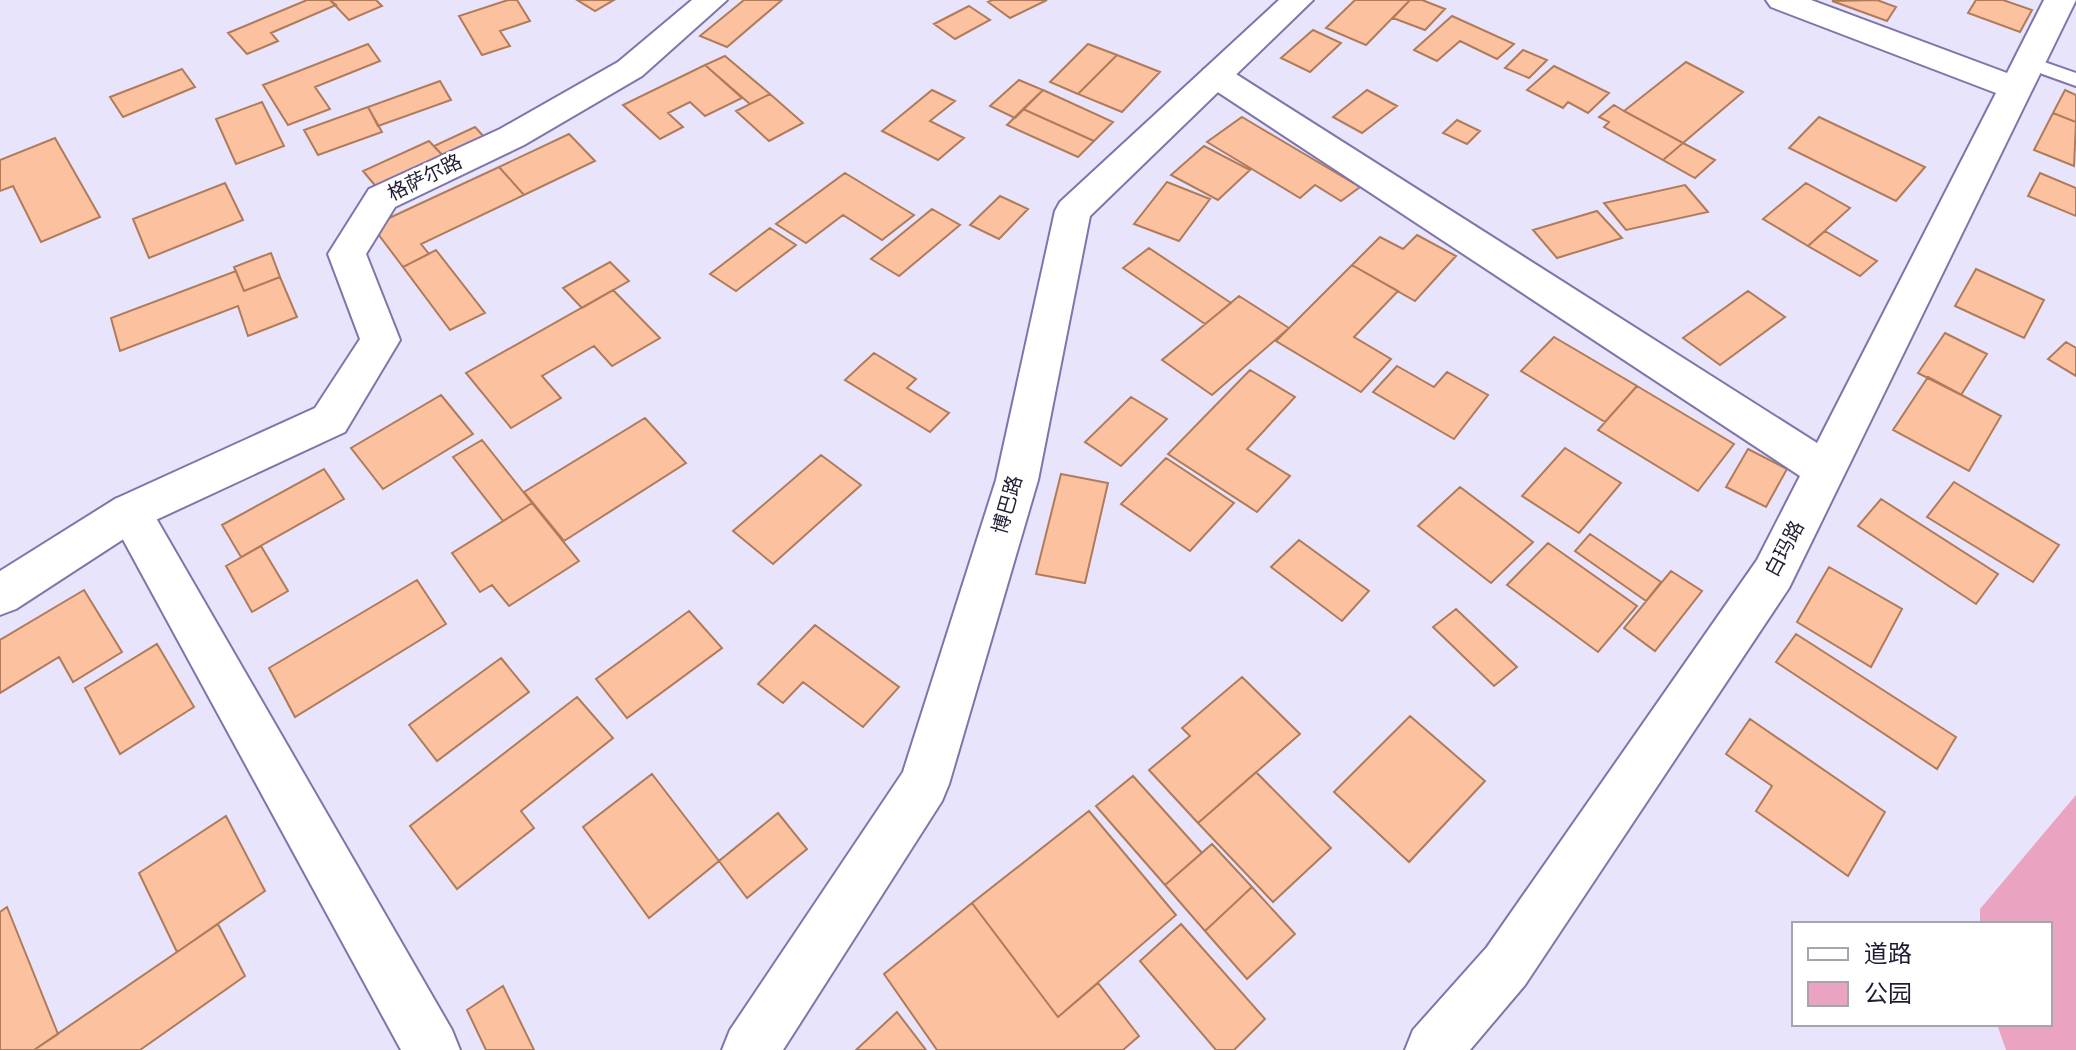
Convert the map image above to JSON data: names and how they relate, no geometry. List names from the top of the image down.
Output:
{
  "streets": {
    "street": ["格萨尔路", "博巴路", "白玛路"]
  },
  "legend": ["道路", "公园"]
}
